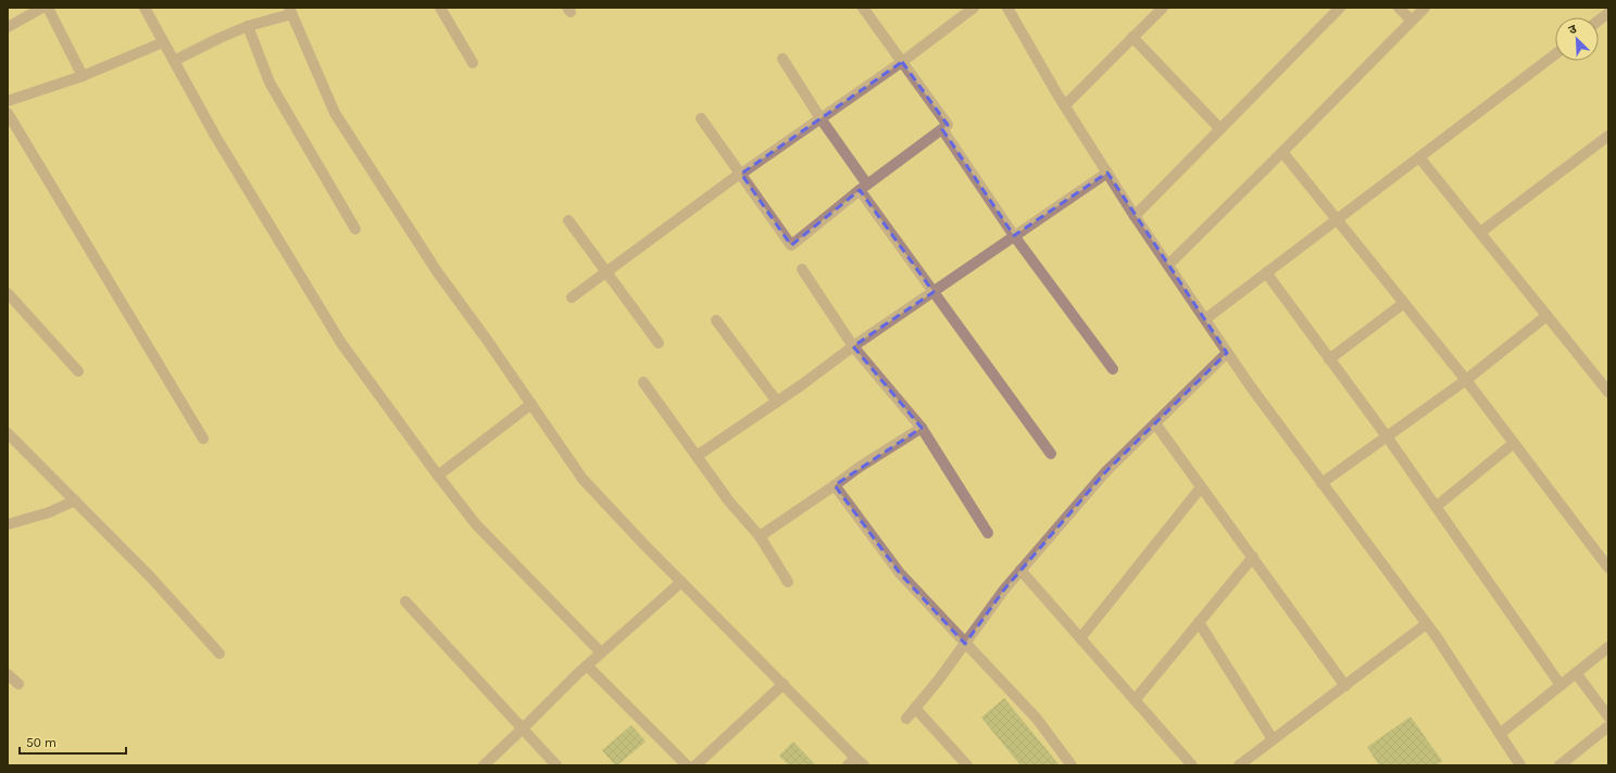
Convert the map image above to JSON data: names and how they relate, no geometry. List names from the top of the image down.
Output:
{
  "scale_bar": "50 m",
  "north": "top left"
}
